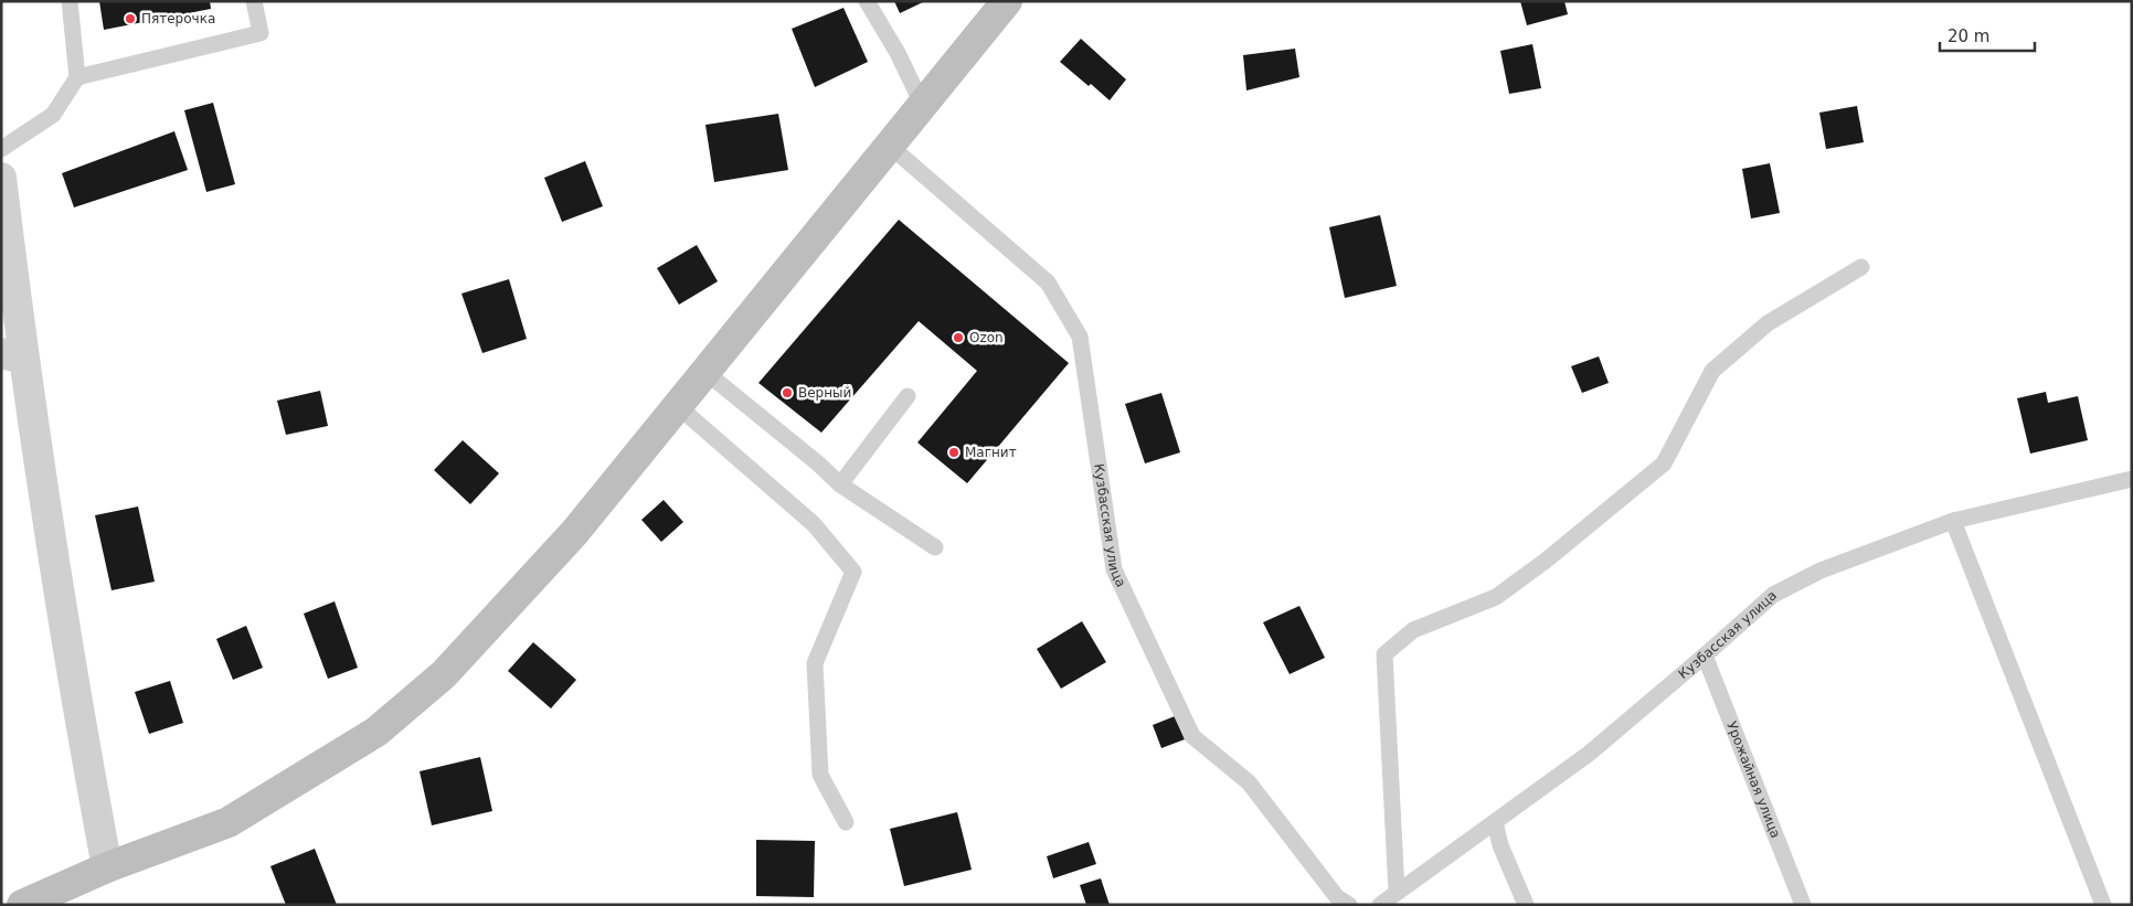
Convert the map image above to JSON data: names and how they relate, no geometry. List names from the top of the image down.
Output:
{
  "streets": {
    "lane": ["Кузбасская улица", "Урожайная улица"]
  },
  "crossings": [
    ["Кузбасская улица", "Урожайная улица"]
  ],
  "places": [
    "Пятерочка",
    "Ozon",
    "Верный",
    "Магнит"
  ],
  "scale_bar": "20 m"
}
